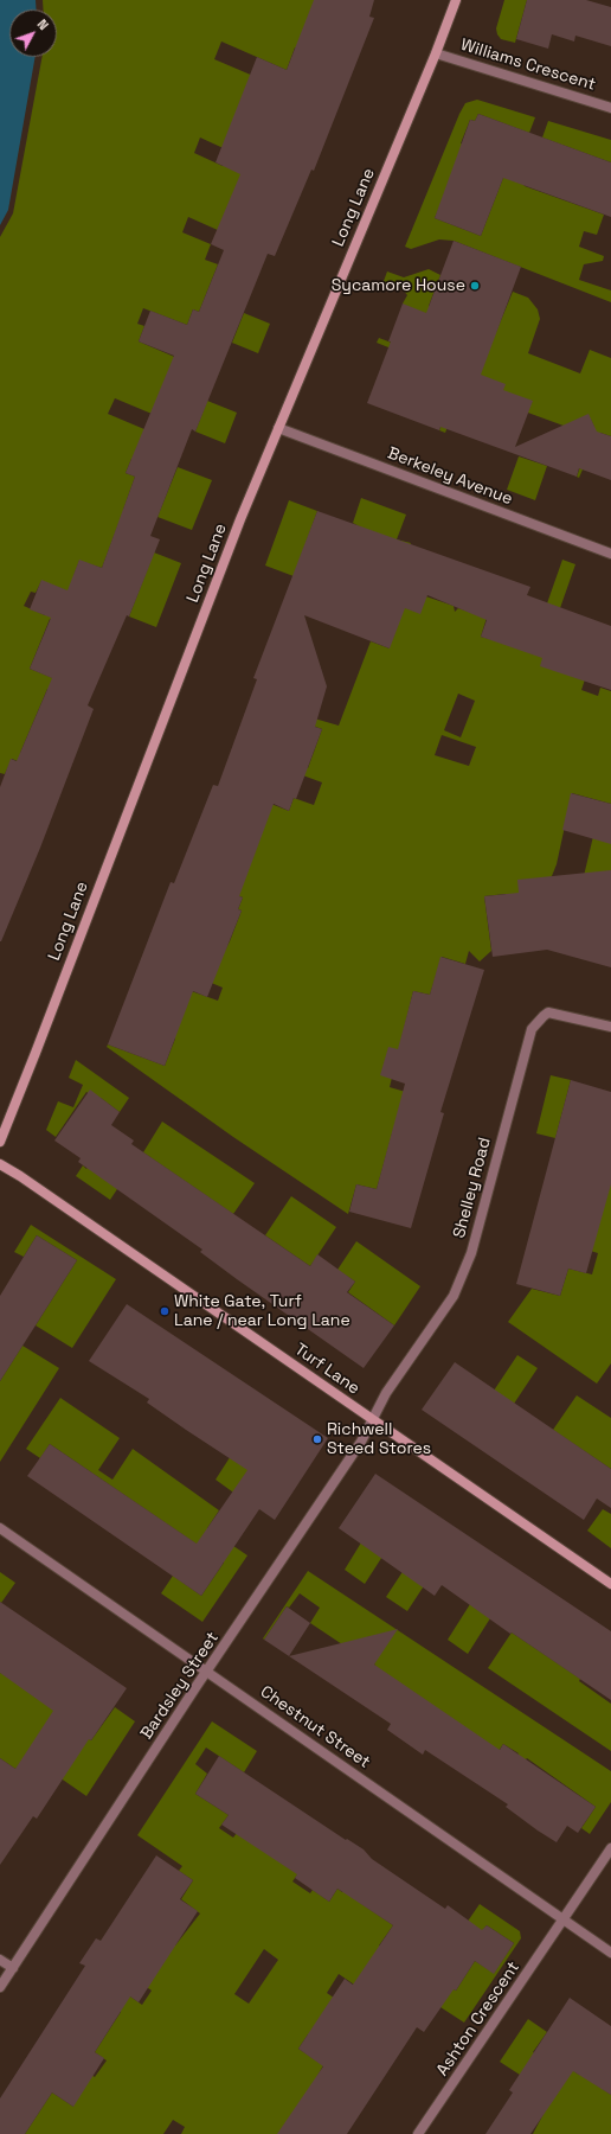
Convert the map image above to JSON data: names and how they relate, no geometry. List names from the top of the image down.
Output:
{
  "streets": {
    "street": [
      "Williams Crescent",
      "Long Lane",
      "Berkeley Avenue",
      "Shelley Road",
      "Turf Lane",
      "Bardsley Street",
      "Chestnut Street",
      "Ashton Crescent"
    ]
  },
  "crossings": [
    ["Williams Crescent", "Long Lane"],
    ["Long Lane", "Berkeley Avenue"],
    ["Shelley Road", "Turf Lane"],
    ["Shelley Road", "Bardsley Street"],
    ["Turf Lane", "Bardsley Street"],
    ["Bardsley Street", "Chestnut Street"],
    ["Chestnut Street", "Ashton Crescent"]
  ],
  "places": ["Sycamore House", "White Gate, Turf Lane / near Long Lane", "Richwell Steed Stores"],
  "north": "top right"
}
